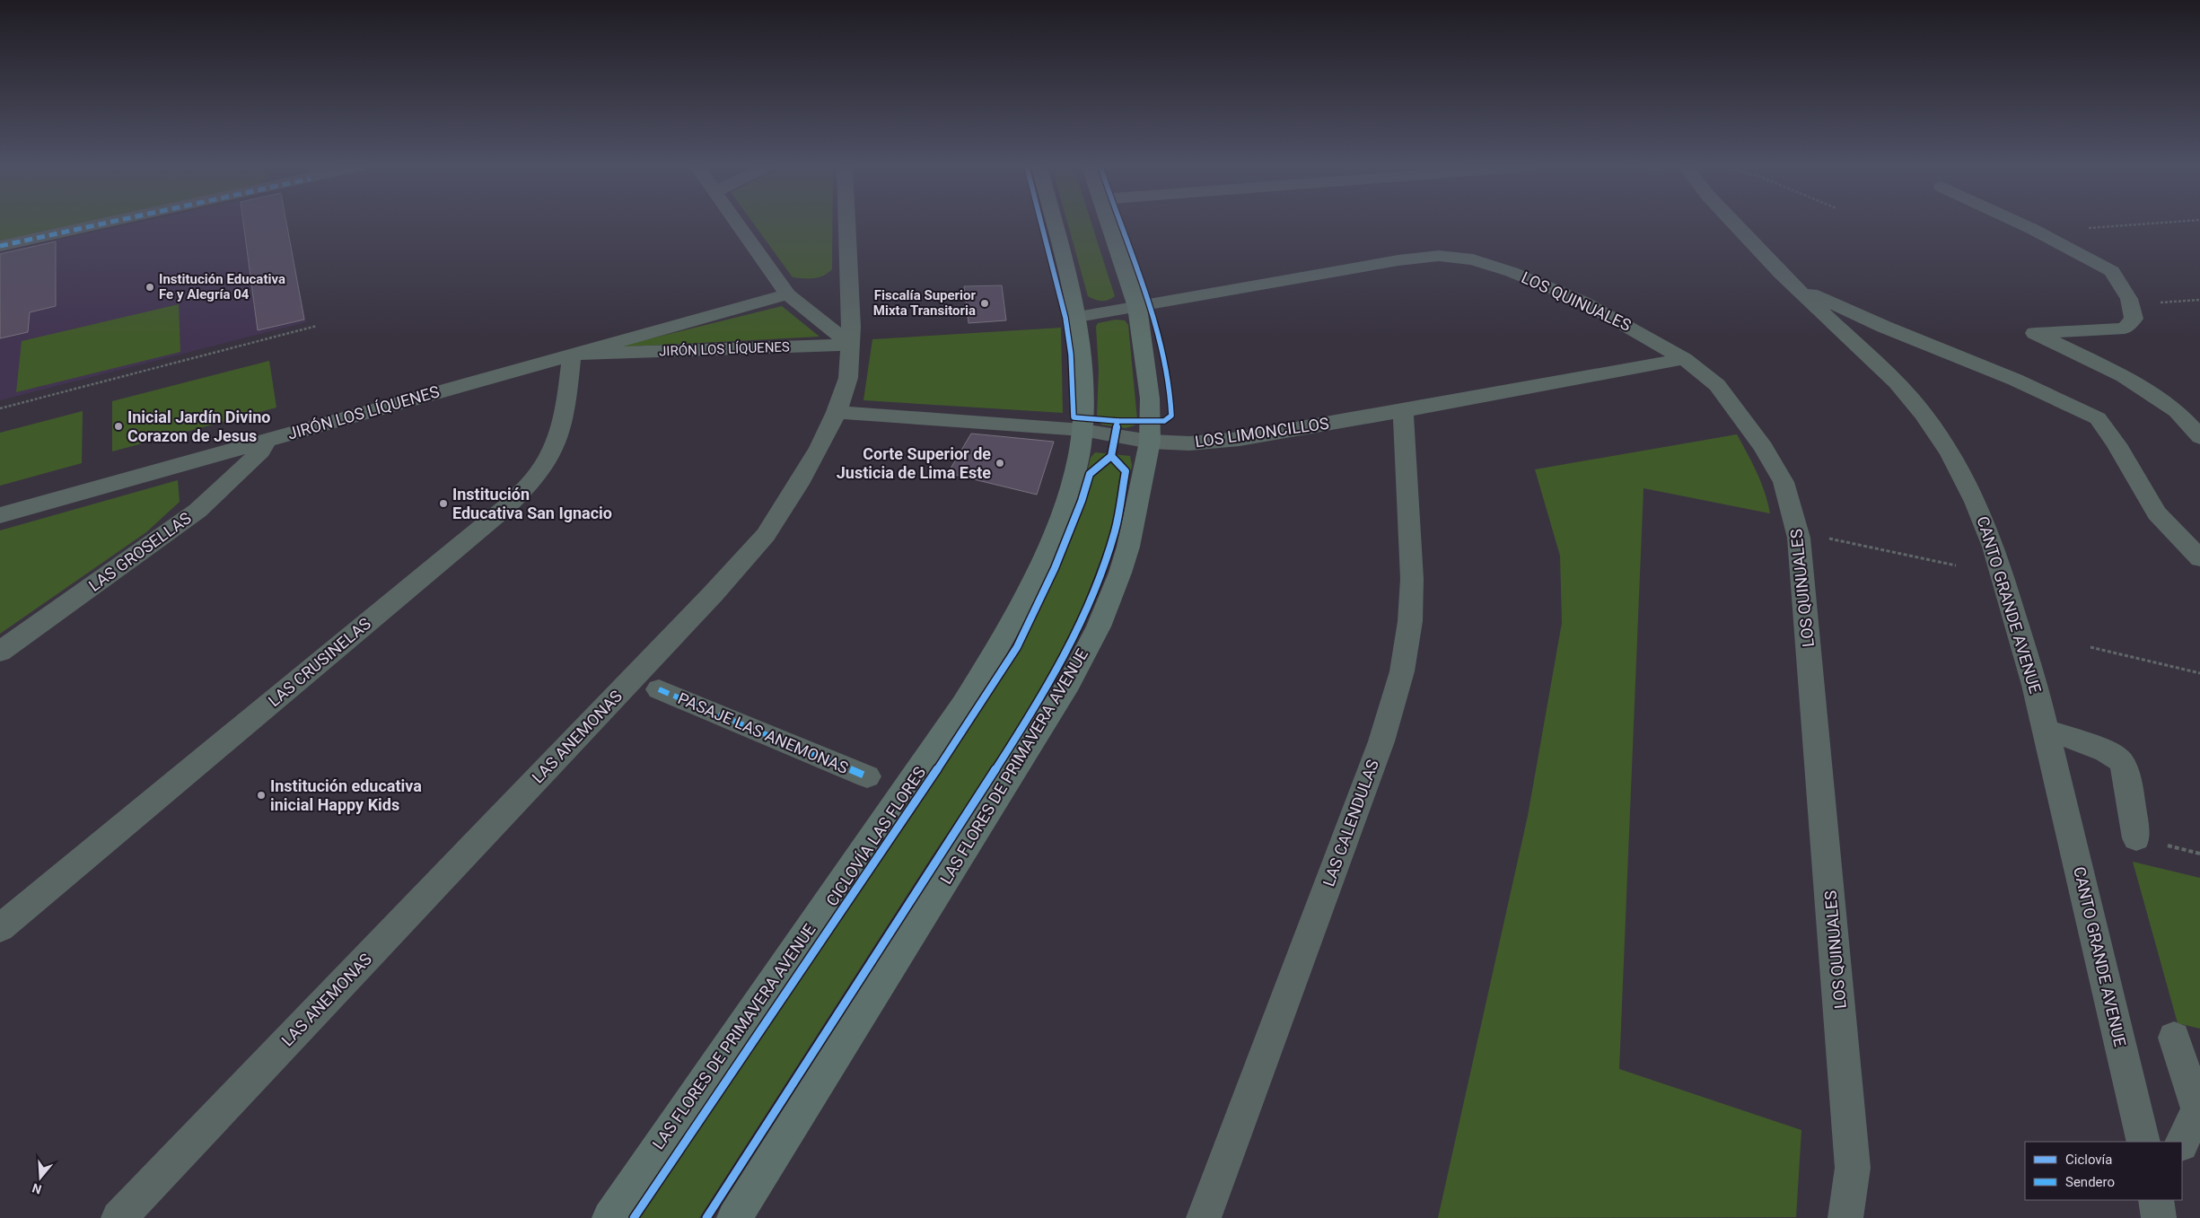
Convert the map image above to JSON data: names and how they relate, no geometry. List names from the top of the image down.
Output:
{
  "streets": {
    "main road": ["LAS FLORES DE PRIMAVERA AVENUE"],
    "street": [
      "LOS QUINUALES",
      "JIRÓN LOS LÍQUENES",
      "LOS LIMONCILLOS",
      "LAS GROSELLAS",
      "CANTO GRANDE AVENUE",
      "LAS CRUSINELAS",
      "PASAJE LAS ANEMONAS",
      "LAS ANEMONAS",
      "LAS CALENDULAS"
    ],
    "cycle path": ["CICLOVÍA LAS FLORES"]
  },
  "crossings": [
    ["LOS QUINUALES", "LOS LIMONCILLOS"],
    ["LOS QUINUALES", "LAS FLORES DE PRIMAVERA AVENUE"],
    ["JIRÓN LOS LÍQUENES", "LAS GROSELLAS"],
    ["JIRÓN LOS LÍQUENES", "LAS CRUSINELAS"],
    ["JIRÓN LOS LÍQUENES", "LAS ANEMONAS"],
    ["LOS LIMONCILLOS", "LAS ANEMONAS"],
    ["LOS LIMONCILLOS", "LAS FLORES DE PRIMAVERA AVENUE"],
    ["LOS LIMONCILLOS", "LAS CALENDULAS"]
  ],
  "places": [
    "Institución Educativa Fe y Alegría 04",
    "Fiscalía Superior Mixta Transitoria",
    "Inicial Jardín Divino Corazon de Jesus",
    "Corte Superior de Justicia de Lima Este",
    "Institución Educativa San Ignacio",
    "Institución educativa inicial Happy Kids"
  ],
  "legend": ["Ciclovía", "Sendero"],
  "north": "bottom"
}
